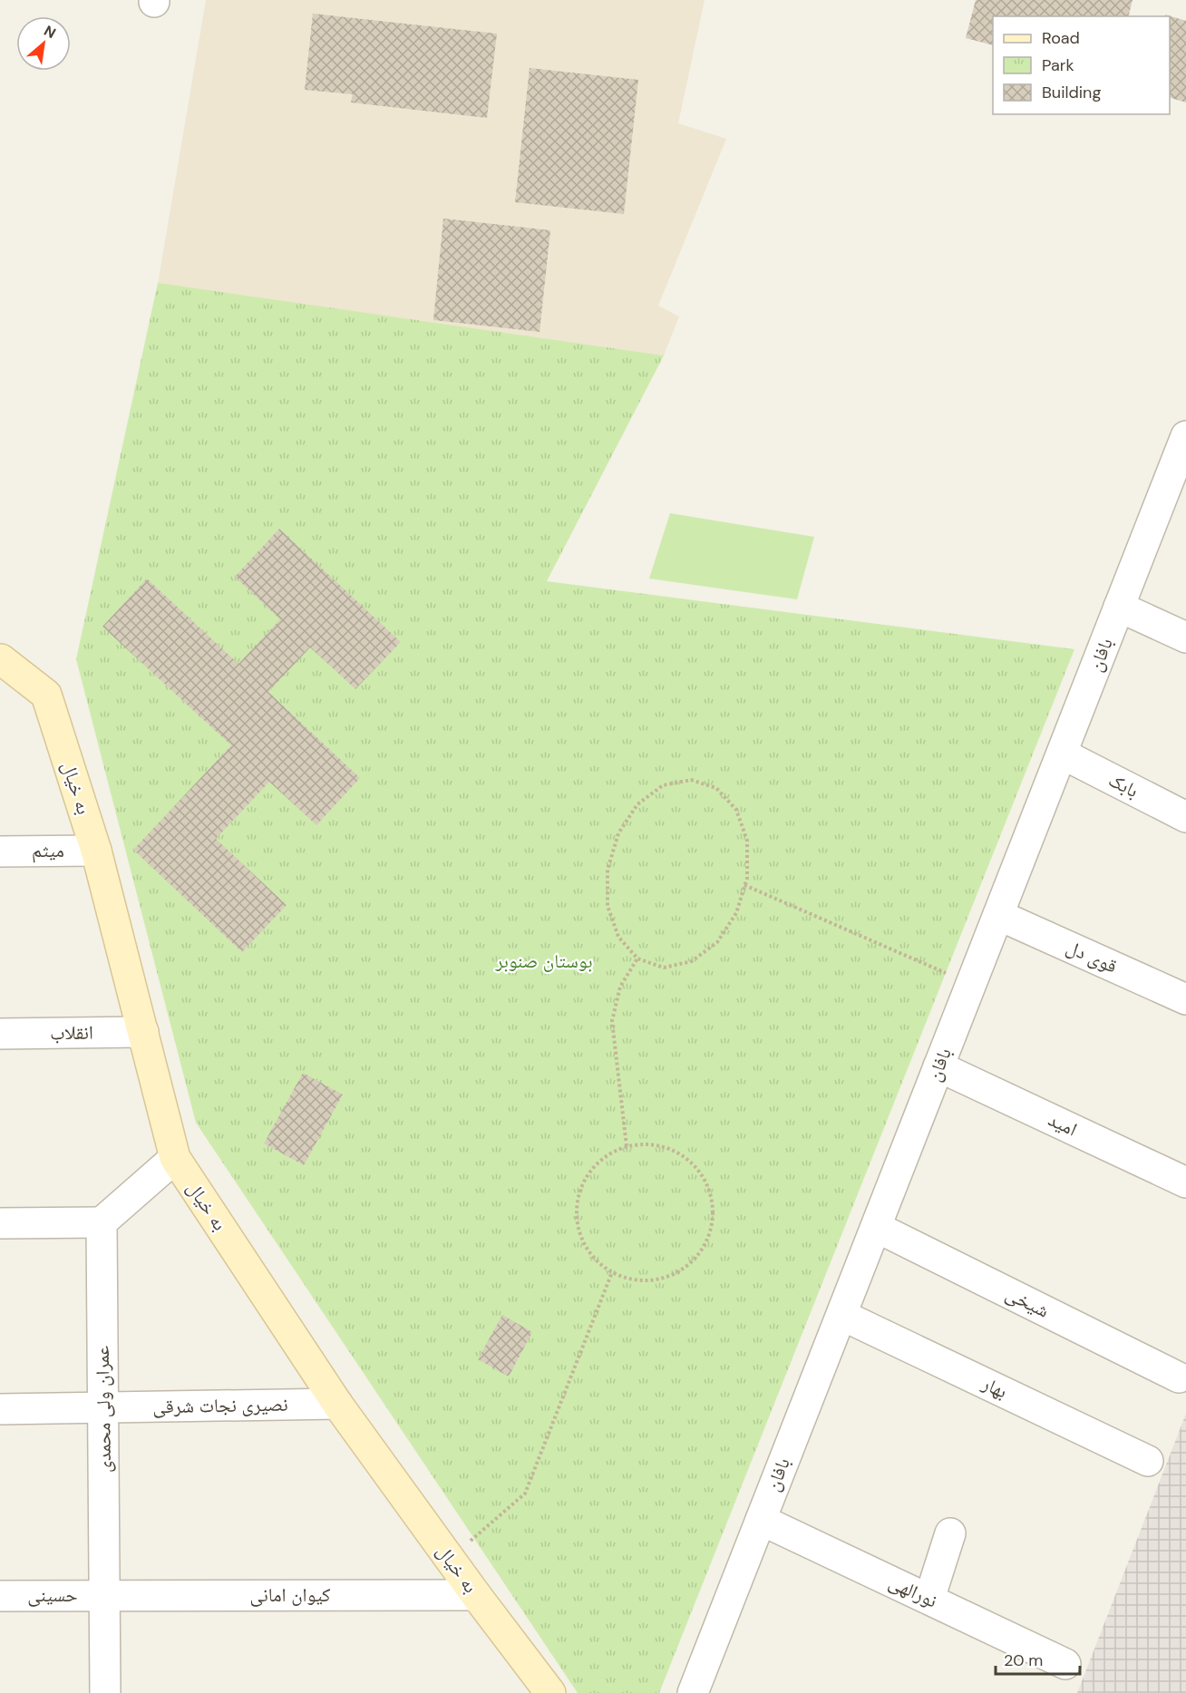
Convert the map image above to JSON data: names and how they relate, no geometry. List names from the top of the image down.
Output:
{
  "streets": {
    "street": [
      "بافان",
      "بابک",
      "به خیال",
      "میثم",
      "قوی دل",
      "انقلاب",
      "امید",
      "شیخی",
      "بهار",
      "نصیری نجات شرقی",
      "عمران ولی محمدی",
      "نورالهی",
      "حسینی",
      "کیوان امانی"
    ]
  },
  "crossings": [
    ["بافان", "بابک"],
    ["بافان", "قوی دل"],
    ["بافان", "امید"],
    ["بافان", "شیخی"],
    ["بافان", "بهار"],
    ["بافان", "نورالهی"],
    ["به خیال", "میثم"],
    ["به خیال", "انقلاب"],
    ["به خیال", "نصیری نجات شرقی"],
    ["به خیال", "کیوان امانی"],
    ["نصیری نجات شرقی", "عمران ولی محمدی"],
    ["عمران ولی محمدی", "حسینی"],
    ["عمران ولی محمدی", "کیوان امانی"],
    ["حسینی", "کیوان امانی"]
  ],
  "parks": ["بوستان صنوبر"],
  "legend": ["Road", "Park", "Building"],
  "scale_bar": "20 m",
  "north": "top right"
}
